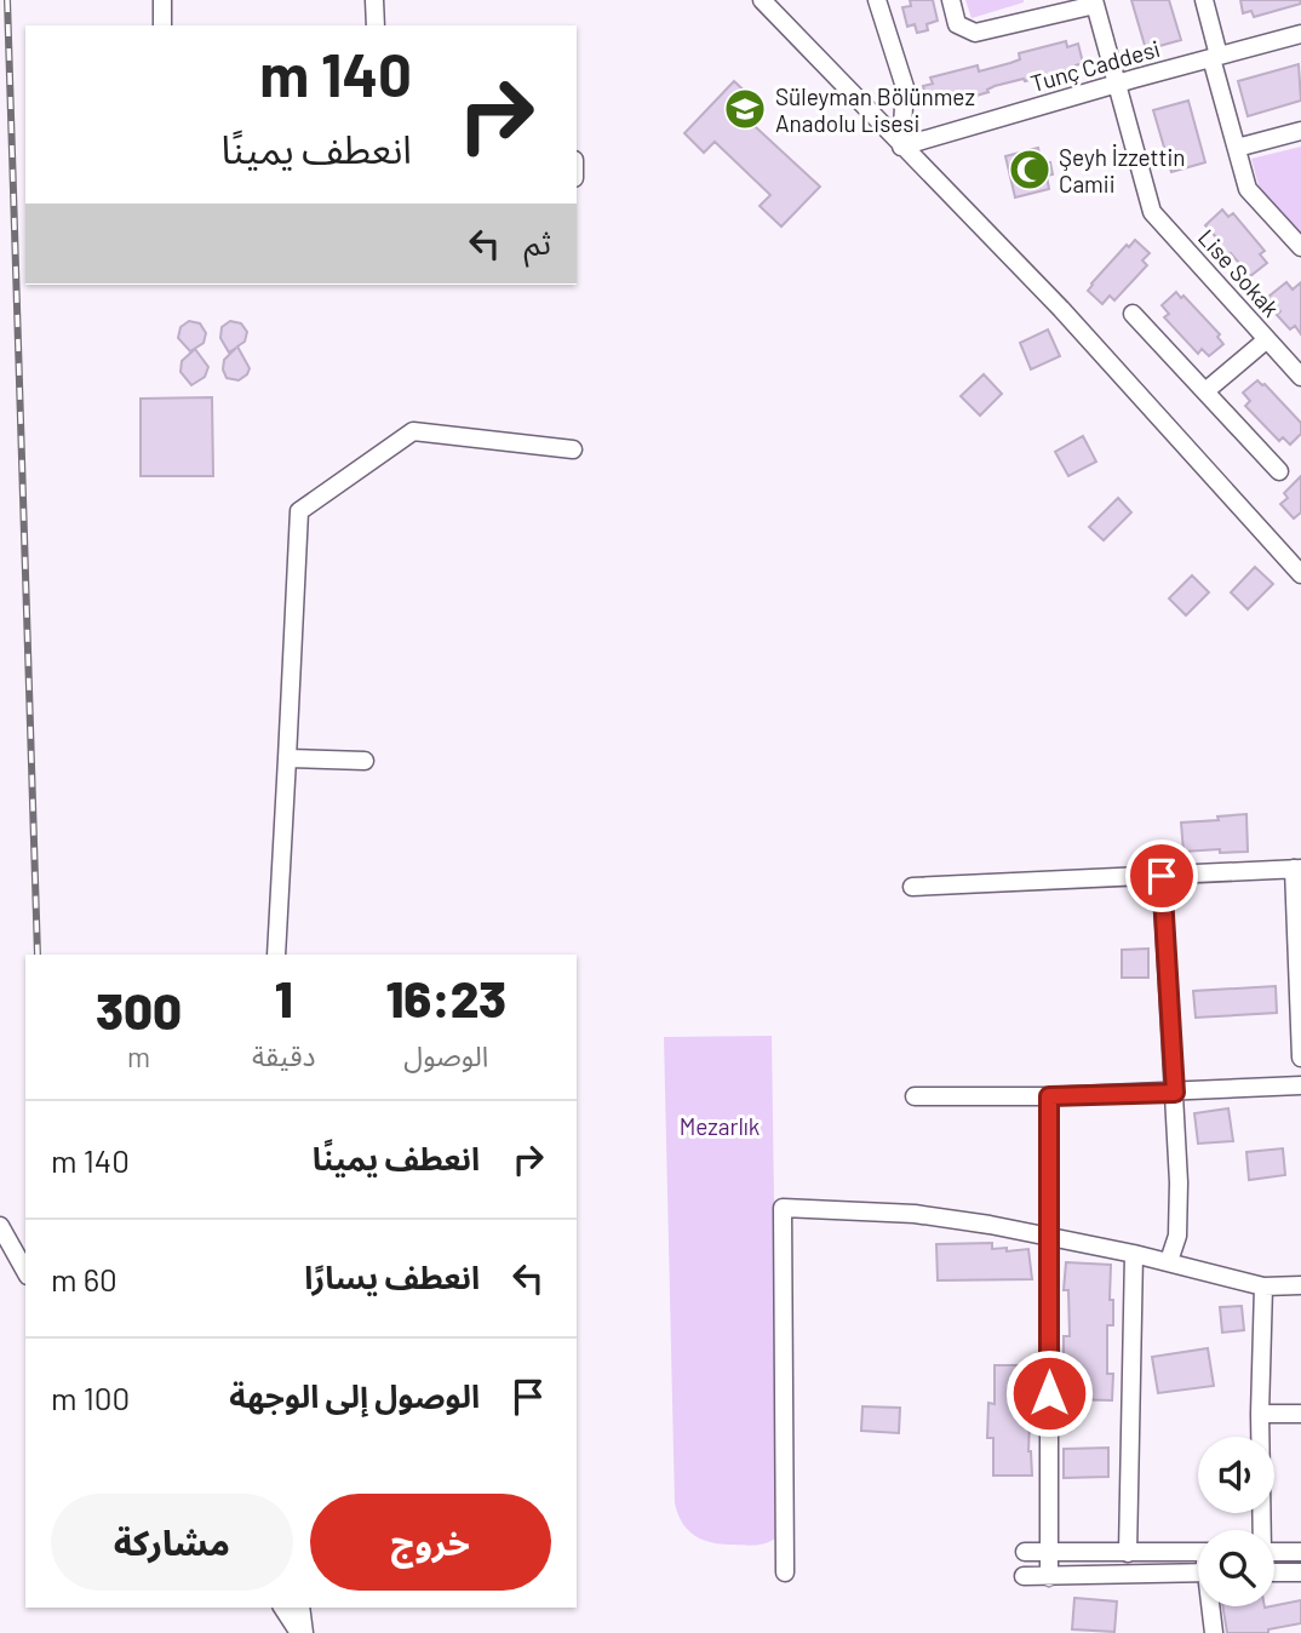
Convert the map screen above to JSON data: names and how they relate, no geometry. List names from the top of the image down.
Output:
{
  "streets": {
    "street": ["Tunç Caddesi", "Lise Sokak"]
  },
  "crossings": [
    ["Tunç Caddesi", "Lise Sokak"]
  ],
  "parks": ["Mezarlık"],
  "places": {
    "school or university": ["Süleyman Bölünmez Anadolu Lisesi"],
    "mosque": ["Şeyh İzzettin Camii"]
  },
  "page": {
    "turn": ["140 m", "انعطف يمينًا"],
    "then": "ثم",
    "eta": [
      "16:23",
      "الوصول",
      "1",
      "دقيقة",
      "300",
      "m"
    ],
    "list": [
      {
        "name": "انعطف يمينًا",
        "value": "140 m"
      },
      {
        "name": "انعطف يسارًا",
        "value": "60 m"
      },
      {
        "name": "الوصول إلى الوجهة",
        "value": "100 m"
      }
    ],
    "buttons": ["خروج", "مشاركة"]
  }
}
